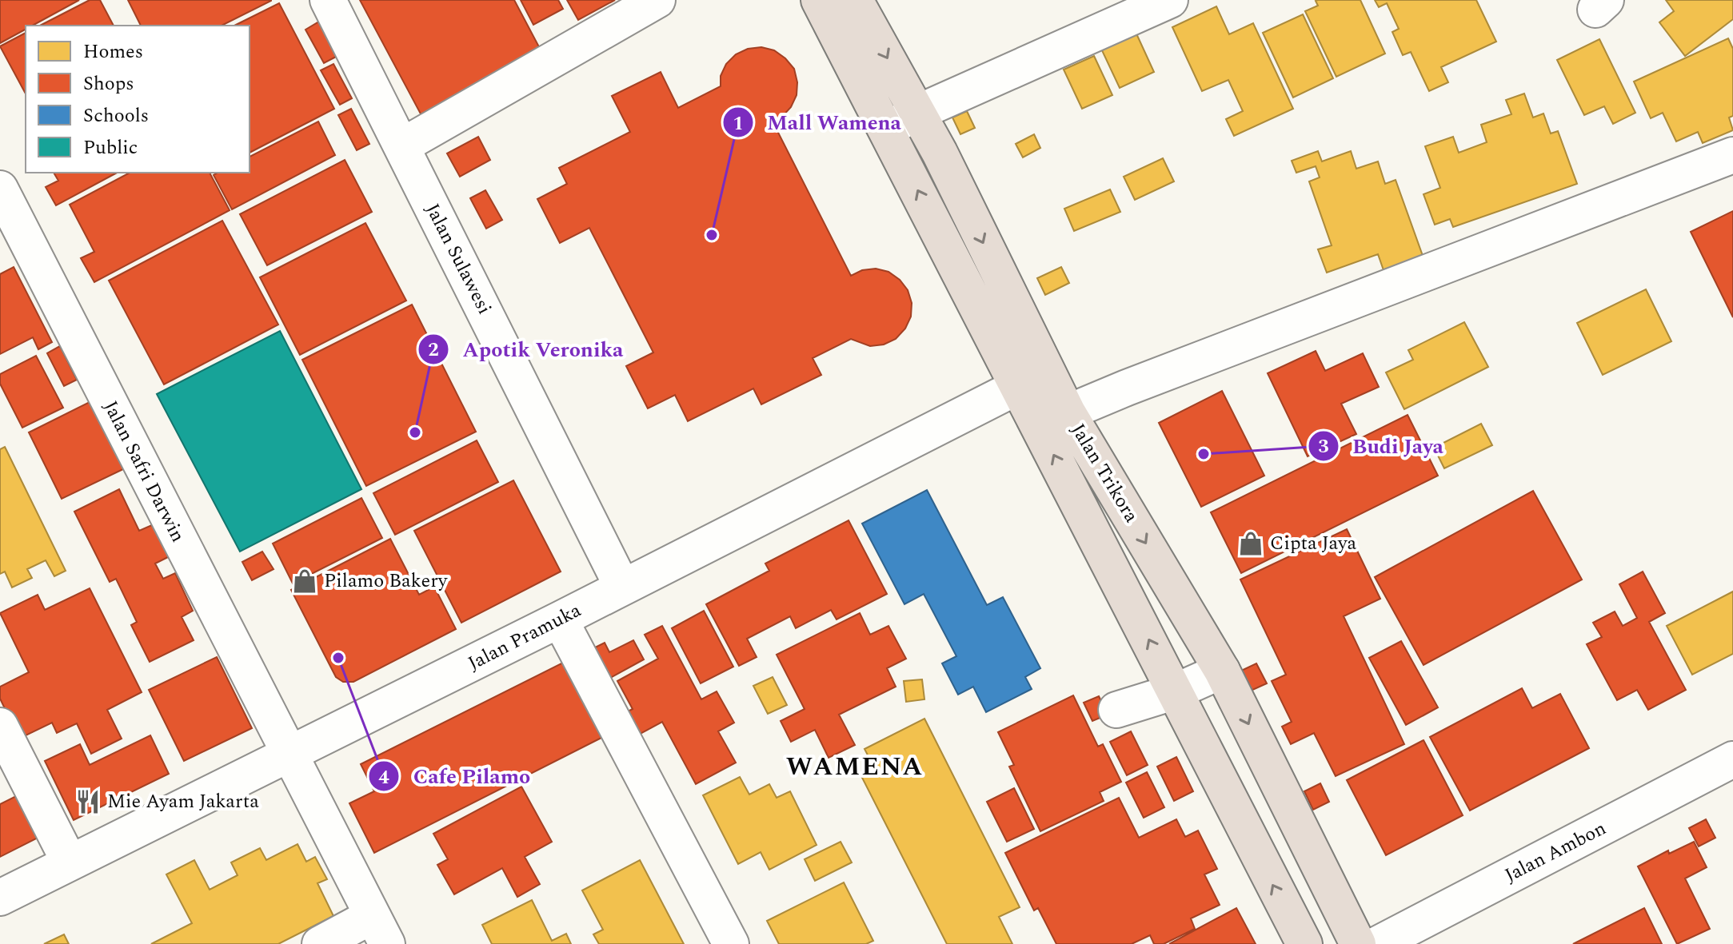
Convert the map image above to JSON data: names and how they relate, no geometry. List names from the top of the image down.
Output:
{
  "streets": {
    "highway": ["Jalan Trikora"],
    "street": [
      "Jalan Sulawesi",
      "Jalan Safri Darwin",
      "Jalan Pramuka",
      "Jalan Ambon"
    ]
  },
  "crossings": [
    ["Jalan Sulawesi", "Jalan Pramuka"],
    ["Jalan Safri Darwin", "Jalan Pramuka"],
    ["Jalan Trikora", "Jalan Pramuka"]
  ],
  "districts": ["WAMENA"],
  "places": {
    "other": [
      "Mall Wamena",
      "Apotik Veronika",
      "Budi Jaya",
      "Cafe Pilamo"
    ],
    "shop": ["Cipta Jaya", "Pilamo Bakery"],
    "restaurant": ["Mie Ayam Jakarta"]
  },
  "legend": [
    "Homes",
    "Shops",
    "Schools",
    "Public"
  ]
}
